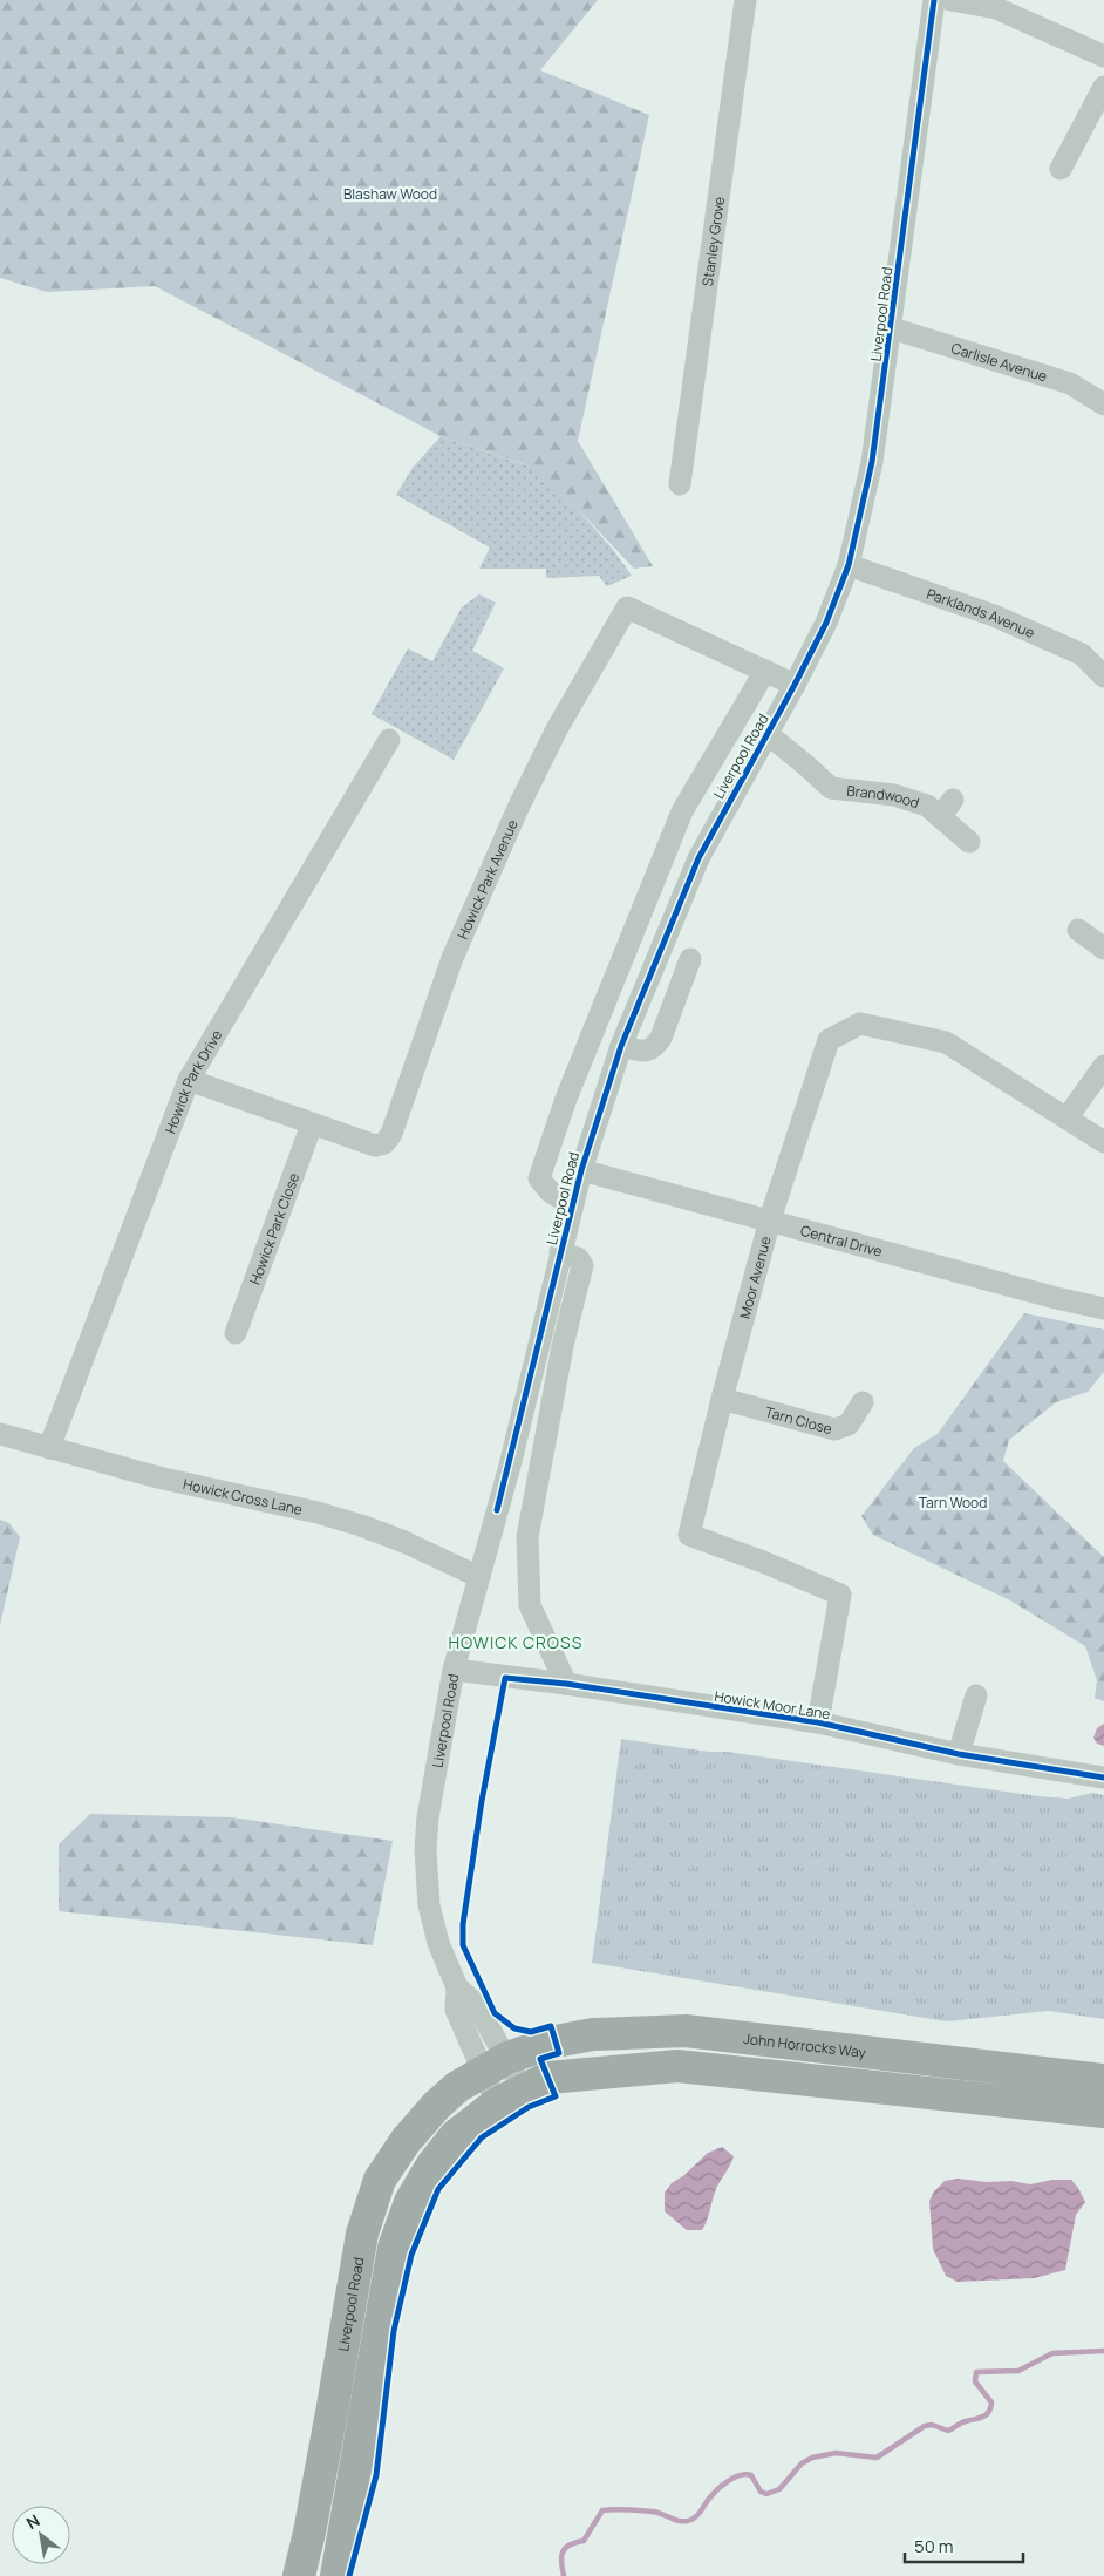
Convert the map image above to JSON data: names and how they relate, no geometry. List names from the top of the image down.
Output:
{
  "streets": {
    "highway": ["Liverpool Road", "John Horrocks Way"],
    "street": [
      "Stanley Grove",
      "Carlisle Avenue",
      "Parklands Avenue",
      "Brandwood",
      "Howick Park Avenue",
      "Howick Park Drive",
      "Howick Park Close",
      "Central Drive",
      "Moor Avenue",
      "Tarn Close",
      "Howick Cross Lane",
      "Howick Moor Lane"
    ]
  },
  "crossings": [
    ["Liverpool Road", "Carlisle Avenue"],
    ["Liverpool Road", "Parklands Avenue"],
    ["Liverpool Road", "Brandwood"],
    ["Liverpool Road", "Howick Park Avenue"],
    ["Liverpool Road", "Central Drive"],
    ["Liverpool Road", "Howick Cross Lane"],
    ["Liverpool Road", "Howick Moor Lane"],
    ["Liverpool Road", "John Horrocks Way"],
    ["Howick Park Avenue", "Howick Park Drive"],
    ["Howick Park Avenue", "Howick Park Close"],
    ["Howick Park Drive", "Howick Cross Lane"],
    ["Central Drive", "Moor Avenue"],
    ["Moor Avenue", "Tarn Close"],
    ["Moor Avenue", "Howick Moor Lane"]
  ],
  "districts": ["HOWICK CROSS"],
  "parks": ["Blashaw Wood", "Tarn Wood"],
  "scale_bar": "50 m",
  "north": "top left"
}
